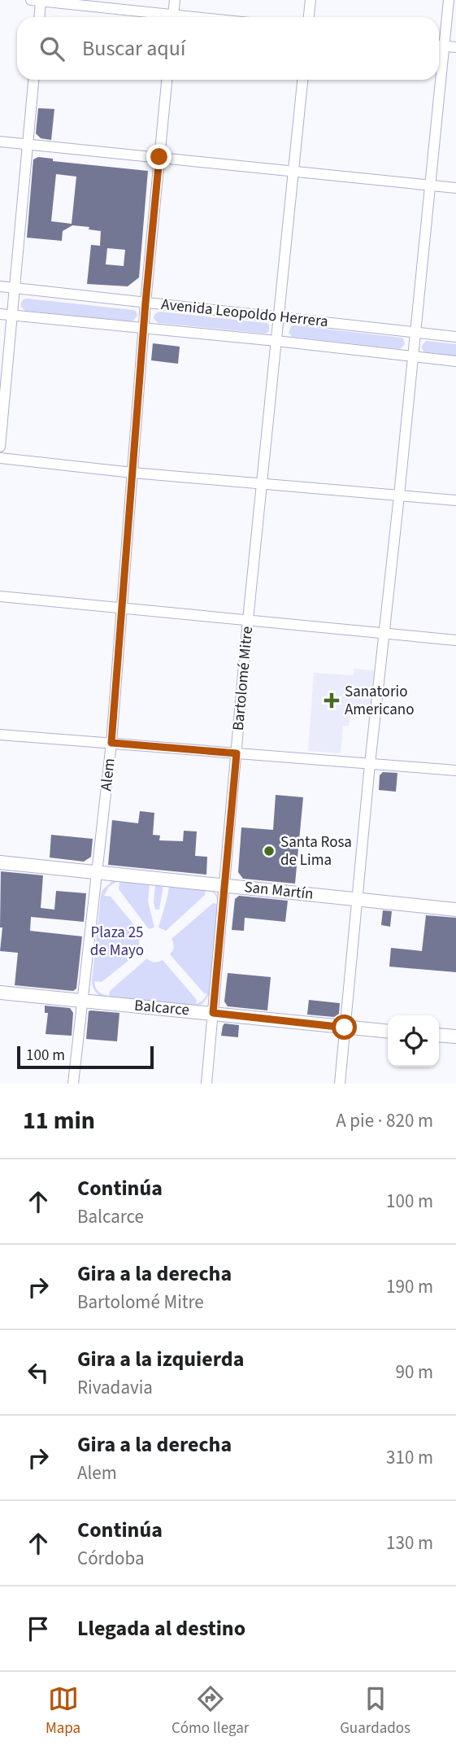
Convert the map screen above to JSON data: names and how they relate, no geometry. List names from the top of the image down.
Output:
{
  "streets": {
    "main road": ["San Martín", "Balcarce"],
    "street": ["Avenida Leopoldo Herrera", "Bartolomé Mitre", "Alem"]
  },
  "crossings": [
    ["Avenida Leopoldo Herrera", "Bartolomé Mitre"],
    ["Avenida Leopoldo Herrera", "Alem"],
    ["Bartolomé Mitre", "San Martín"],
    ["Bartolomé Mitre", "Balcarce"],
    ["Alem", "San Martín"],
    ["Alem", "Balcarce"]
  ],
  "parks": ["Plaza 25 de Mayo"],
  "places": {
    "health": ["Sanatorio Americano"],
    "other": ["Santa Rosa de Lima"]
  },
  "scale_bar": "100 m",
  "page": {
    "search": "Buscar aquí",
    "scale": "100 m",
    "heading": ["11 min", "A pie · 820 m"],
    "list": [
      ["Continúa", "Balcarce", "100 m"],
      ["Gira a la derecha", "Bartolomé Mitre", "190 m"],
      ["Gira a la izquierda", "Rivadavia", "90 m"],
      ["Gira a la derecha", "Alem", "310 m"],
      ["Continúa", "Córdoba", "130 m"],
      "Llegada al destino"
    ],
    "nav": ["Mapa", "Cómo llegar", "Guardados"]
  }
}
